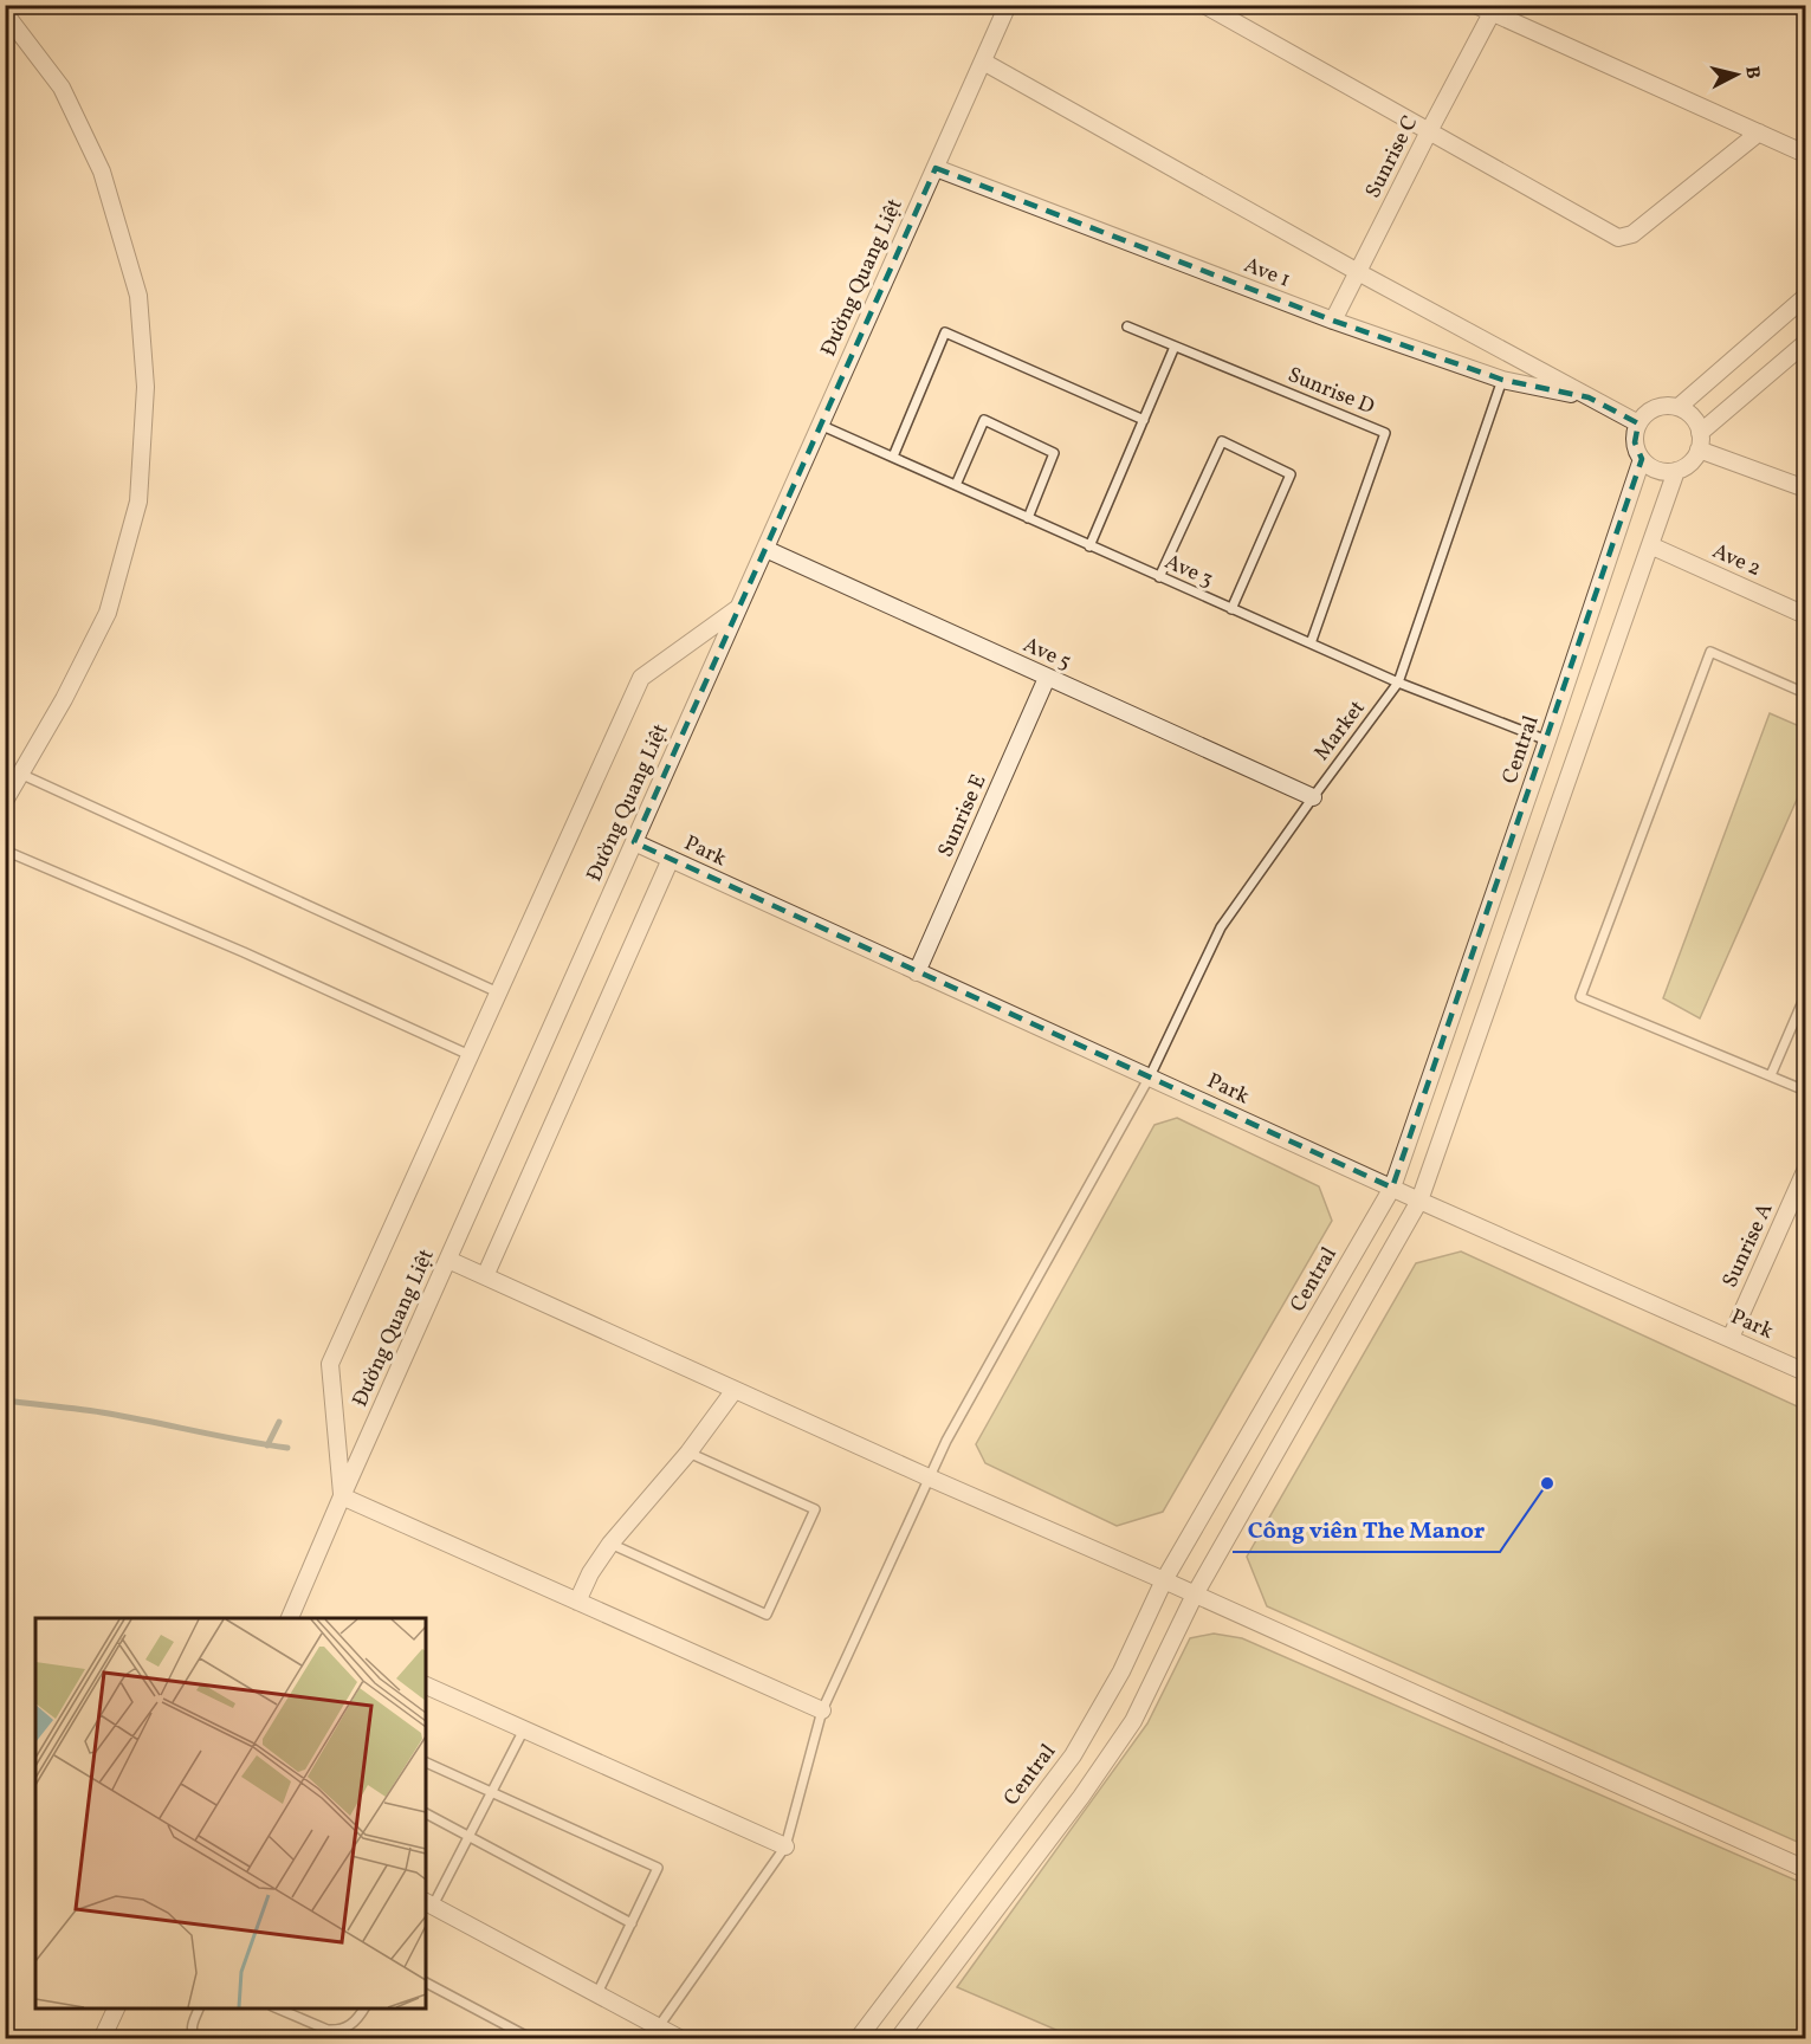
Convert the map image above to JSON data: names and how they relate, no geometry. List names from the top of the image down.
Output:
{
  "streets": {
    "street": [
      "Sunrise C",
      "Ave 1",
      "Đường Quang Liệt",
      "Ave 2",
      "Ave 5",
      "Central",
      "Sunrise E",
      "Park",
      "Sunrise A"
    ],
    "lane": ["Sunrise D", "Ave 3", "Market"]
  },
  "crossings": [
    ["Sunrise C", "Ave 1"],
    ["Ave 1", "Đường Quang Liệt"],
    ["Ave 1", "Market"],
    ["Ave 1", "Central"],
    ["Đường Quang Liệt", "Ave 3"],
    ["Đường Quang Liệt", "Ave 5"],
    ["Đường Quang Liệt", "Park"],
    ["Sunrise D", "Ave 3"],
    ["Ave 3", "Market"],
    ["Ave 3", "Central"],
    ["Ave 5", "Market"],
    ["Ave 5", "Sunrise E"],
    ["Market", "Park"],
    ["Central", "Park"],
    ["Sunrise E", "Park"],
    ["Park", "Sunrise A"]
  ],
  "places": ["Công viên The Manor"],
  "north": "right"
}
